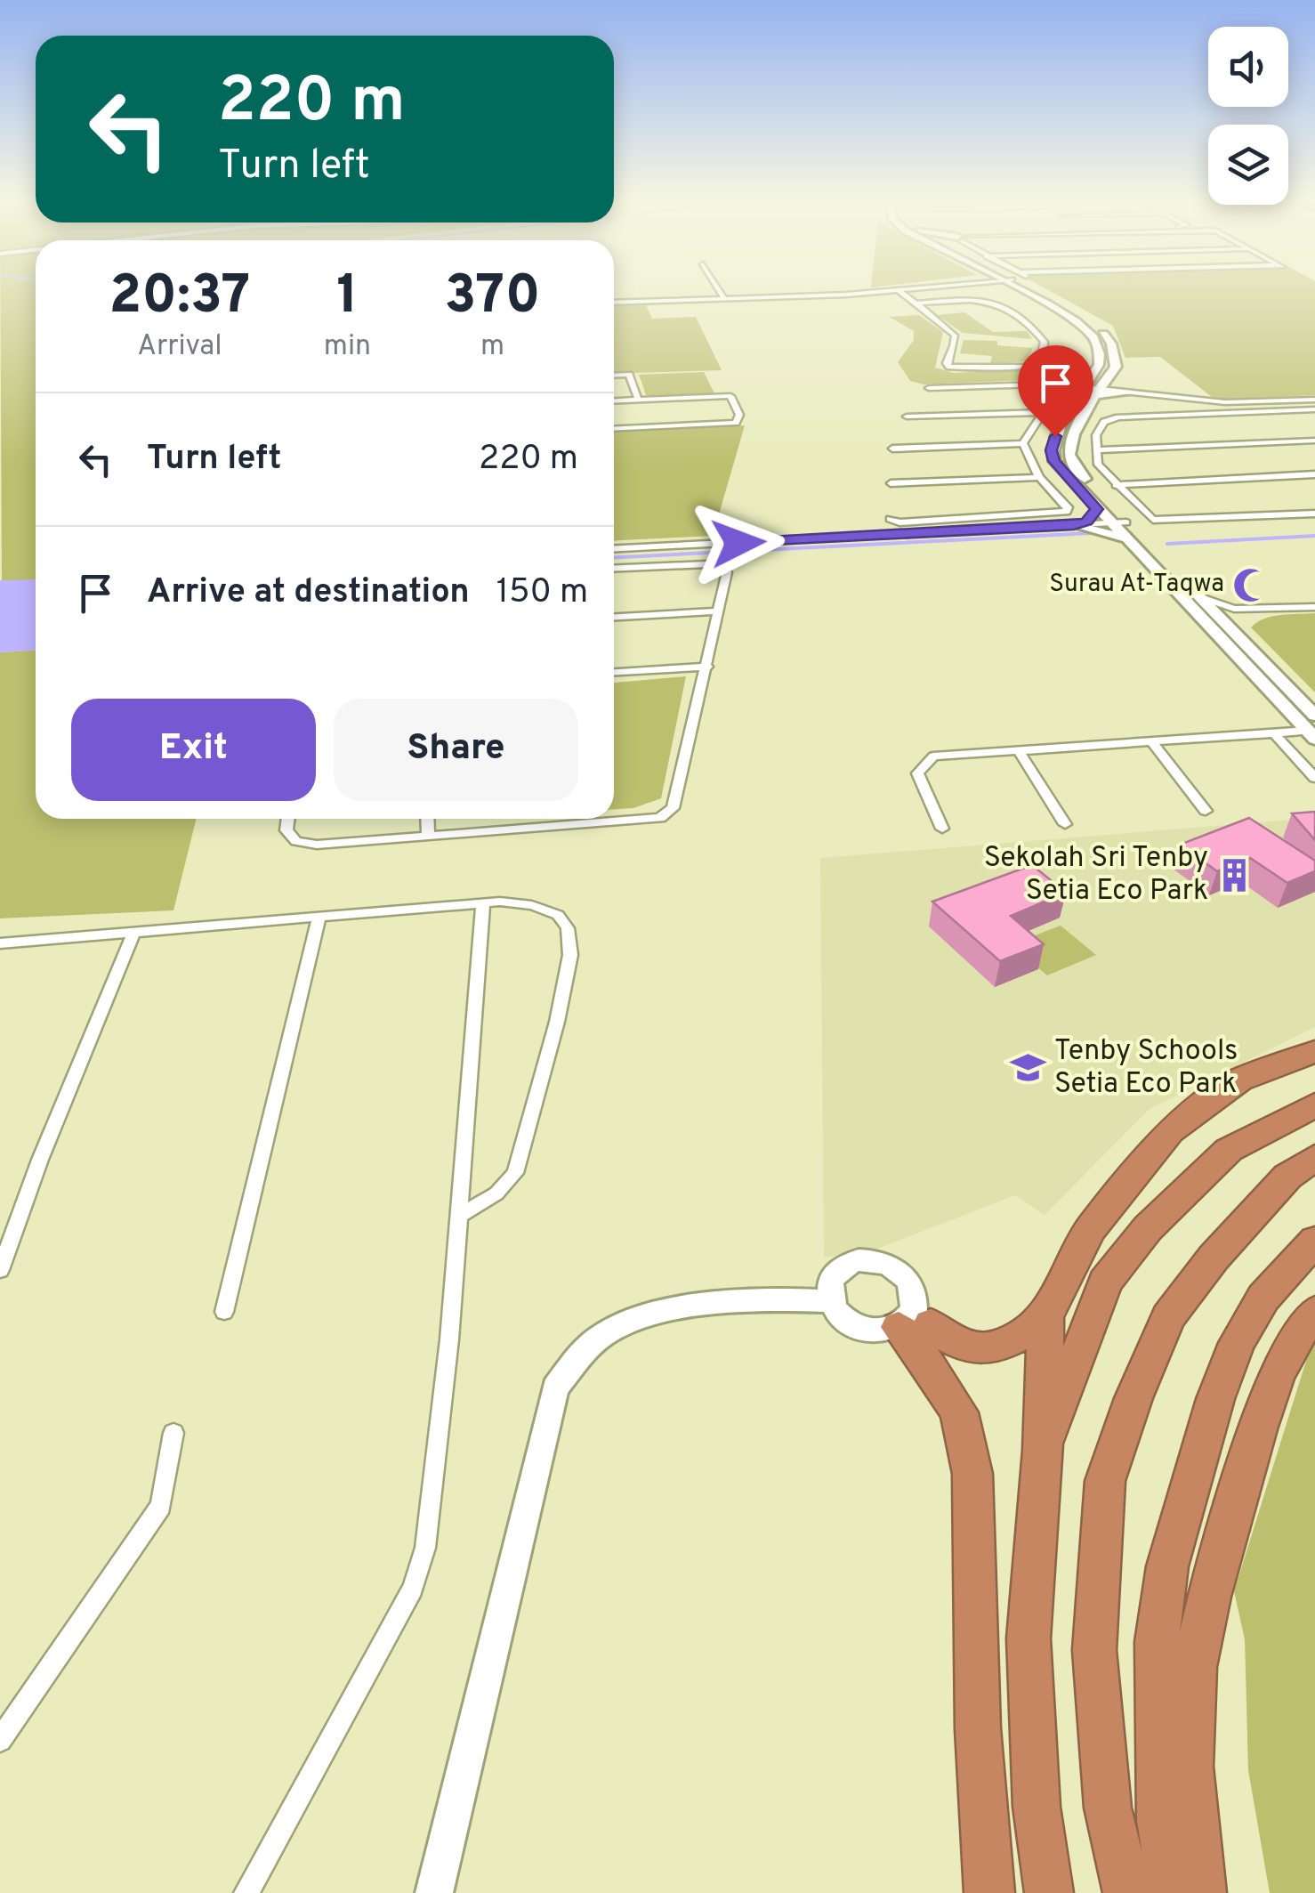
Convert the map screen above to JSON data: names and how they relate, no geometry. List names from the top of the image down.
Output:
{
  "places": {
    "mosque": ["Surau At-Taqwa"],
    "building": ["Sekolah Sri Tenby Setia Eco Park"],
    "school or university": ["Tenby Schools Setia Eco Park"]
  },
  "page": {
    "turn": ["220 m", "Turn left"],
    "eta": [
      "20:37",
      "Arrival",
      "1",
      "min",
      "370",
      "m"
    ],
    "list": [
      {
        "name": "Turn left",
        "value": "220 m"
      },
      {
        "name": "Arrive at destination",
        "value": "150 m"
      }
    ],
    "buttons": ["Exit", "Share"]
  }
}
